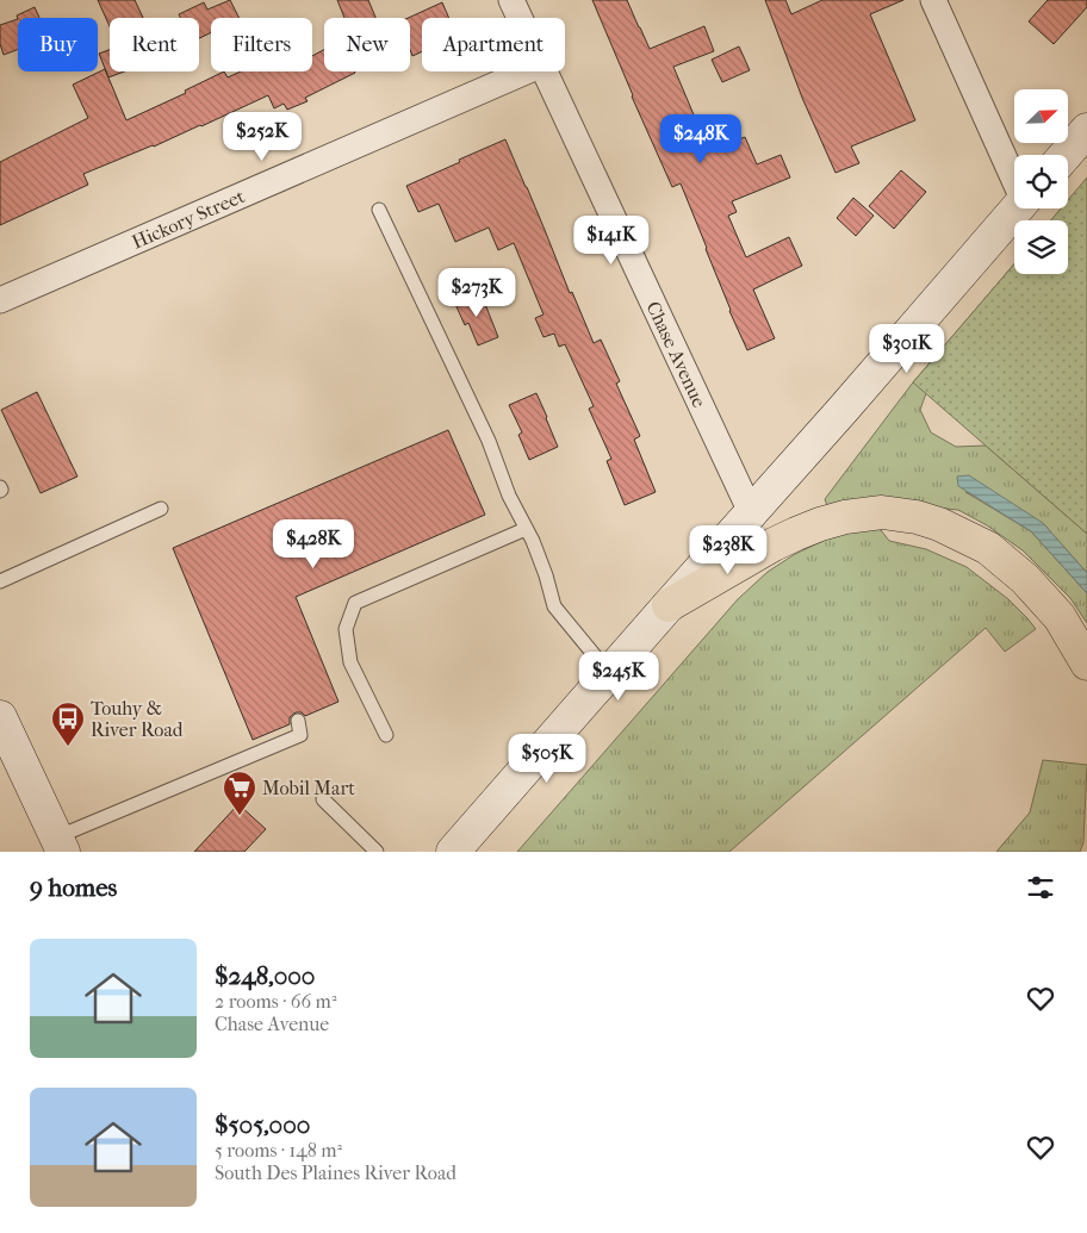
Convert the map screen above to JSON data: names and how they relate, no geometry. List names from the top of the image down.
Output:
{
  "streets": {
    "street": ["Hickory Street", "Chase Avenue"]
  },
  "places": {
    "bus stop": ["Touhy & River Road"],
    "supermarket": ["Mobil Mart"]
  },
  "north": "top right",
  "page": {
    "chip": [
      "Buy",
      "Rent",
      "Filters",
      "New",
      "Apartment"
    ],
    "price": [
      "$252K",
      "$248K",
      "$141K",
      "$273K",
      "$301K",
      "$428K",
      "$238K",
      "$245K",
      "$505K"
    ],
    "heading": "9 homes",
    "list": [
      {
        "name": "$248,000",
        "note": "2 rooms · 66 m² · Chase Avenue"
      },
      {
        "name": "$505,000",
        "note": "5 rooms · 148 m² · South Des Plaines River Road"
      }
    ]
  }
}
